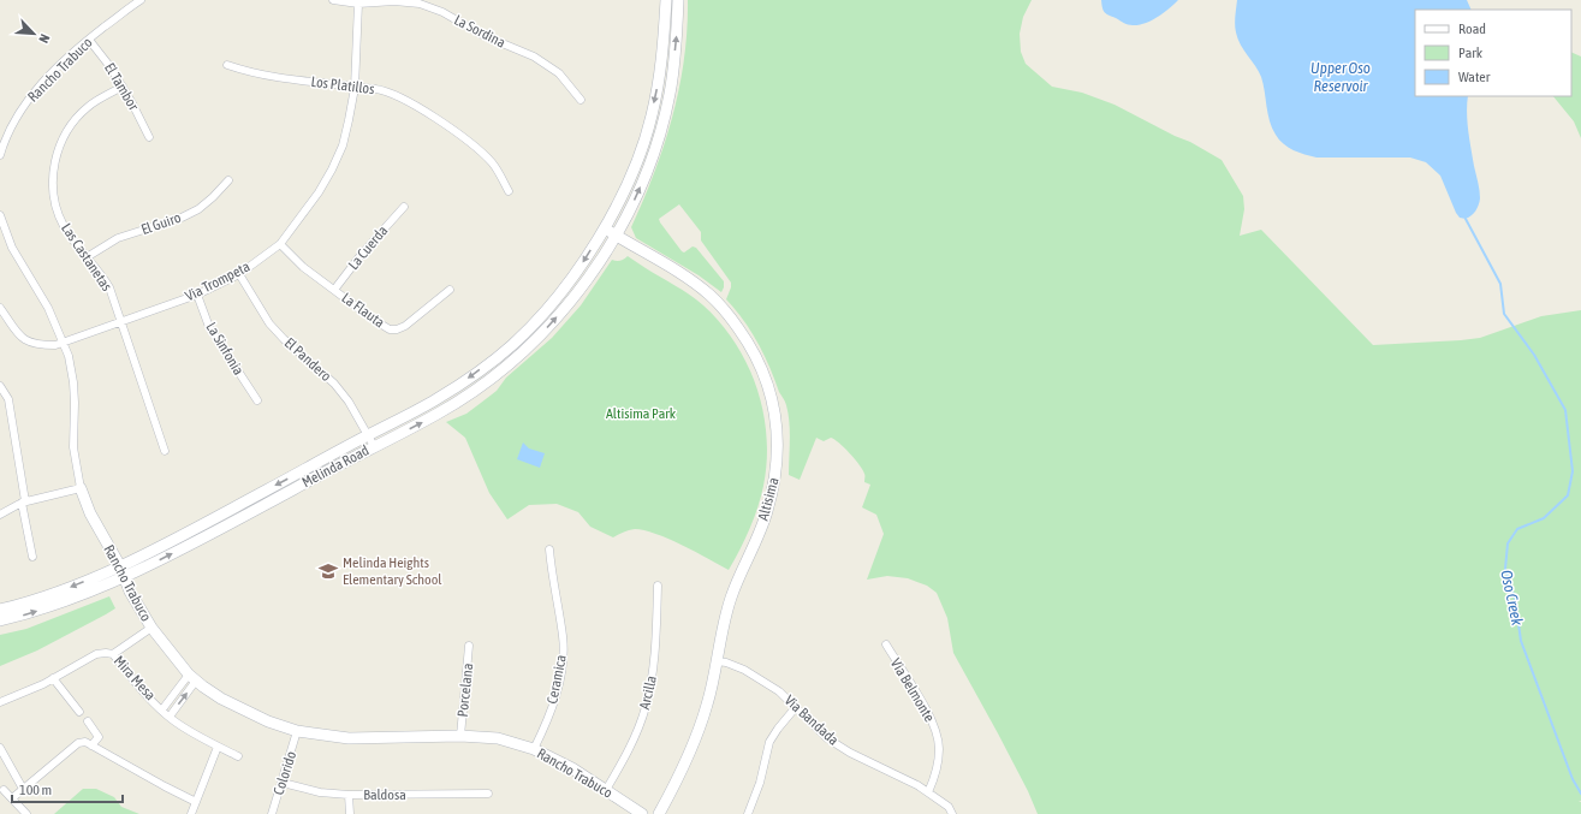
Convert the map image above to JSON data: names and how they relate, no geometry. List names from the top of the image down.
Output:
{
  "streets": {
    "main road": ["Rancho Trabuco", "Melinda Road", "Altisima"],
    "street": [
      "La Sordina",
      "Los Platillos",
      "El Tambor",
      "El Guiro",
      "La Cuerda",
      "Las Castanetas",
      "Via Trompeta",
      "La Flauta",
      "La Sinfonia",
      "El Pandero",
      "Mira Mesa",
      "Ceramica",
      "Porcelana",
      "Via Belmonte",
      "Arcilla",
      "Via Bandada",
      "Colorido",
      "Baldosa"
    ]
  },
  "crossings": [
    ["La Sordina", "Via Trompeta"],
    ["Rancho Trabuco", "El Tambor"],
    ["Rancho Trabuco", "Via Trompeta"],
    ["Rancho Trabuco", "Melinda Road"],
    ["Rancho Trabuco", "Mira Mesa"],
    ["Rancho Trabuco", "Ceramica"],
    ["Rancho Trabuco", "Porcelana"],
    ["Rancho Trabuco", "Arcilla"],
    ["Rancho Trabuco", "Colorido"],
    ["Los Platillos", "Via Trompeta"],
    ["El Tambor", "Las Castanetas"],
    ["El Guiro", "Las Castanetas"],
    ["La Cuerda", "La Flauta"],
    ["Las Castanetas", "Via Trompeta"],
    ["Via Trompeta", "La Flauta"],
    ["Via Trompeta", "La Sinfonia"],
    ["Via Trompeta", "El Pandero"],
    ["El Pandero", "Melinda Road"],
    ["Melinda Road", "Altisima"],
    ["Altisima", "Via Bandada"],
    ["Via Belmonte", "Via Bandada"],
    ["Colorido", "Baldosa"]
  ],
  "water": ["Upper Oso Reservoir", "Oso Creek"],
  "parks": ["Altisima Park"],
  "places": {
    "school or university": ["Melinda Heights Elementary School"]
  },
  "legend": ["Road", "Park", "Water"],
  "scale_bar": "100 m",
  "north": "bottom right"
}
